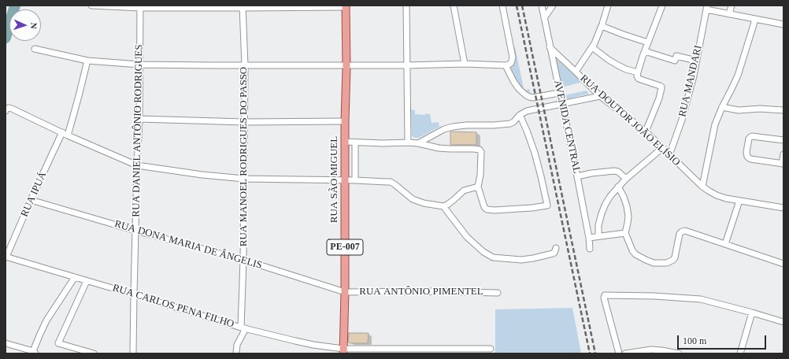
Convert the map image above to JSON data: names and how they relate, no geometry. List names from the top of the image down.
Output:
{
  "streets": {
    "main road": ["RUA SÃO MIGUEL", "PE-007"],
    "street": [
      "RUA MANDARI",
      "RUA DOUTOR JOÃO ELÍSIO",
      "AVENIDA CENTRAL",
      "RUA DANIEL ANTÔNIO RODRIGUES",
      "RUA MANOEL RODRIGUES DO PASSO",
      "RUA IPUÁ",
      "RUA DONA MARIA DE ÂNGELIS",
      "RUA ANTÔNIO PIMENTEL",
      "RUA CARLOS PENA FILHO"
    ]
  },
  "crossings": [
    ["RUA MANDARI", "RUA DOUTOR JOÃO ELÍSIO"],
    ["RUA DOUTOR JOÃO ELÍSIO", "AVENIDA CENTRAL"],
    ["RUA DANIEL ANTÔNIO RODRIGUES", "RUA DONA MARIA DE ÂNGELIS"],
    ["RUA DANIEL ANTÔNIO RODRIGUES", "RUA CARLOS PENA FILHO"],
    ["RUA MANOEL RODRIGUES DO PASSO", "RUA DONA MARIA DE ÂNGELIS"],
    ["RUA MANOEL RODRIGUES DO PASSO", "RUA CARLOS PENA FILHO"],
    ["RUA SÃO MIGUEL", "RUA DONA MARIA DE ÂNGELIS"],
    ["RUA SÃO MIGUEL", "RUA ANTÔNIO PIMENTEL"],
    ["RUA SÃO MIGUEL", "RUA CARLOS PENA FILHO"],
    ["RUA IPUÁ", "RUA DONA MARIA DE ÂNGELIS"],
    ["RUA IPUÁ", "RUA CARLOS PENA FILHO"],
    ["RUA DONA MARIA DE ÂNGELIS", "RUA ANTÔNIO PIMENTEL"]
  ],
  "scale_bar": "100 m",
  "north": "right"
}
